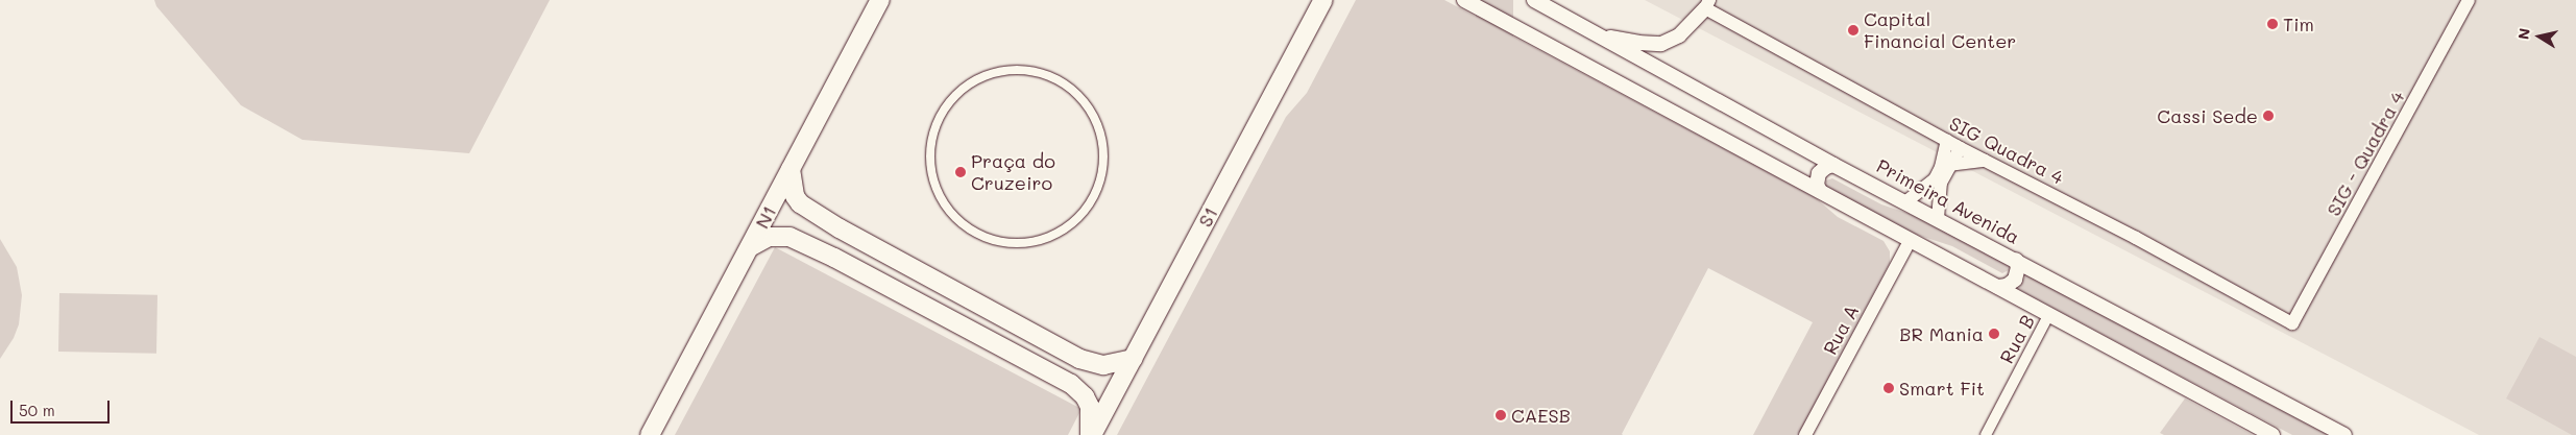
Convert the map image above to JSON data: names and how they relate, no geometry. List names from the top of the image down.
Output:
{
  "streets": {
    "highway": ["N1", "S1"],
    "main road": ["Primeira Avenida"],
    "street": [
      "SIG Quadra 4",
      "SIG - Quadra 4",
      "Rua A",
      "Rua B"
    ]
  },
  "crossings": [
    ["SIG Quadra 4", "SIG - Quadra 4"]
  ],
  "places": [
    "Tim",
    "Capital Financial Center",
    "Cassi Sede",
    "Praça do Cruzeiro",
    "BR Mania",
    "Smart Fit",
    "CAESB"
  ],
  "scale_bar": "50 m",
  "north": "left"
}
